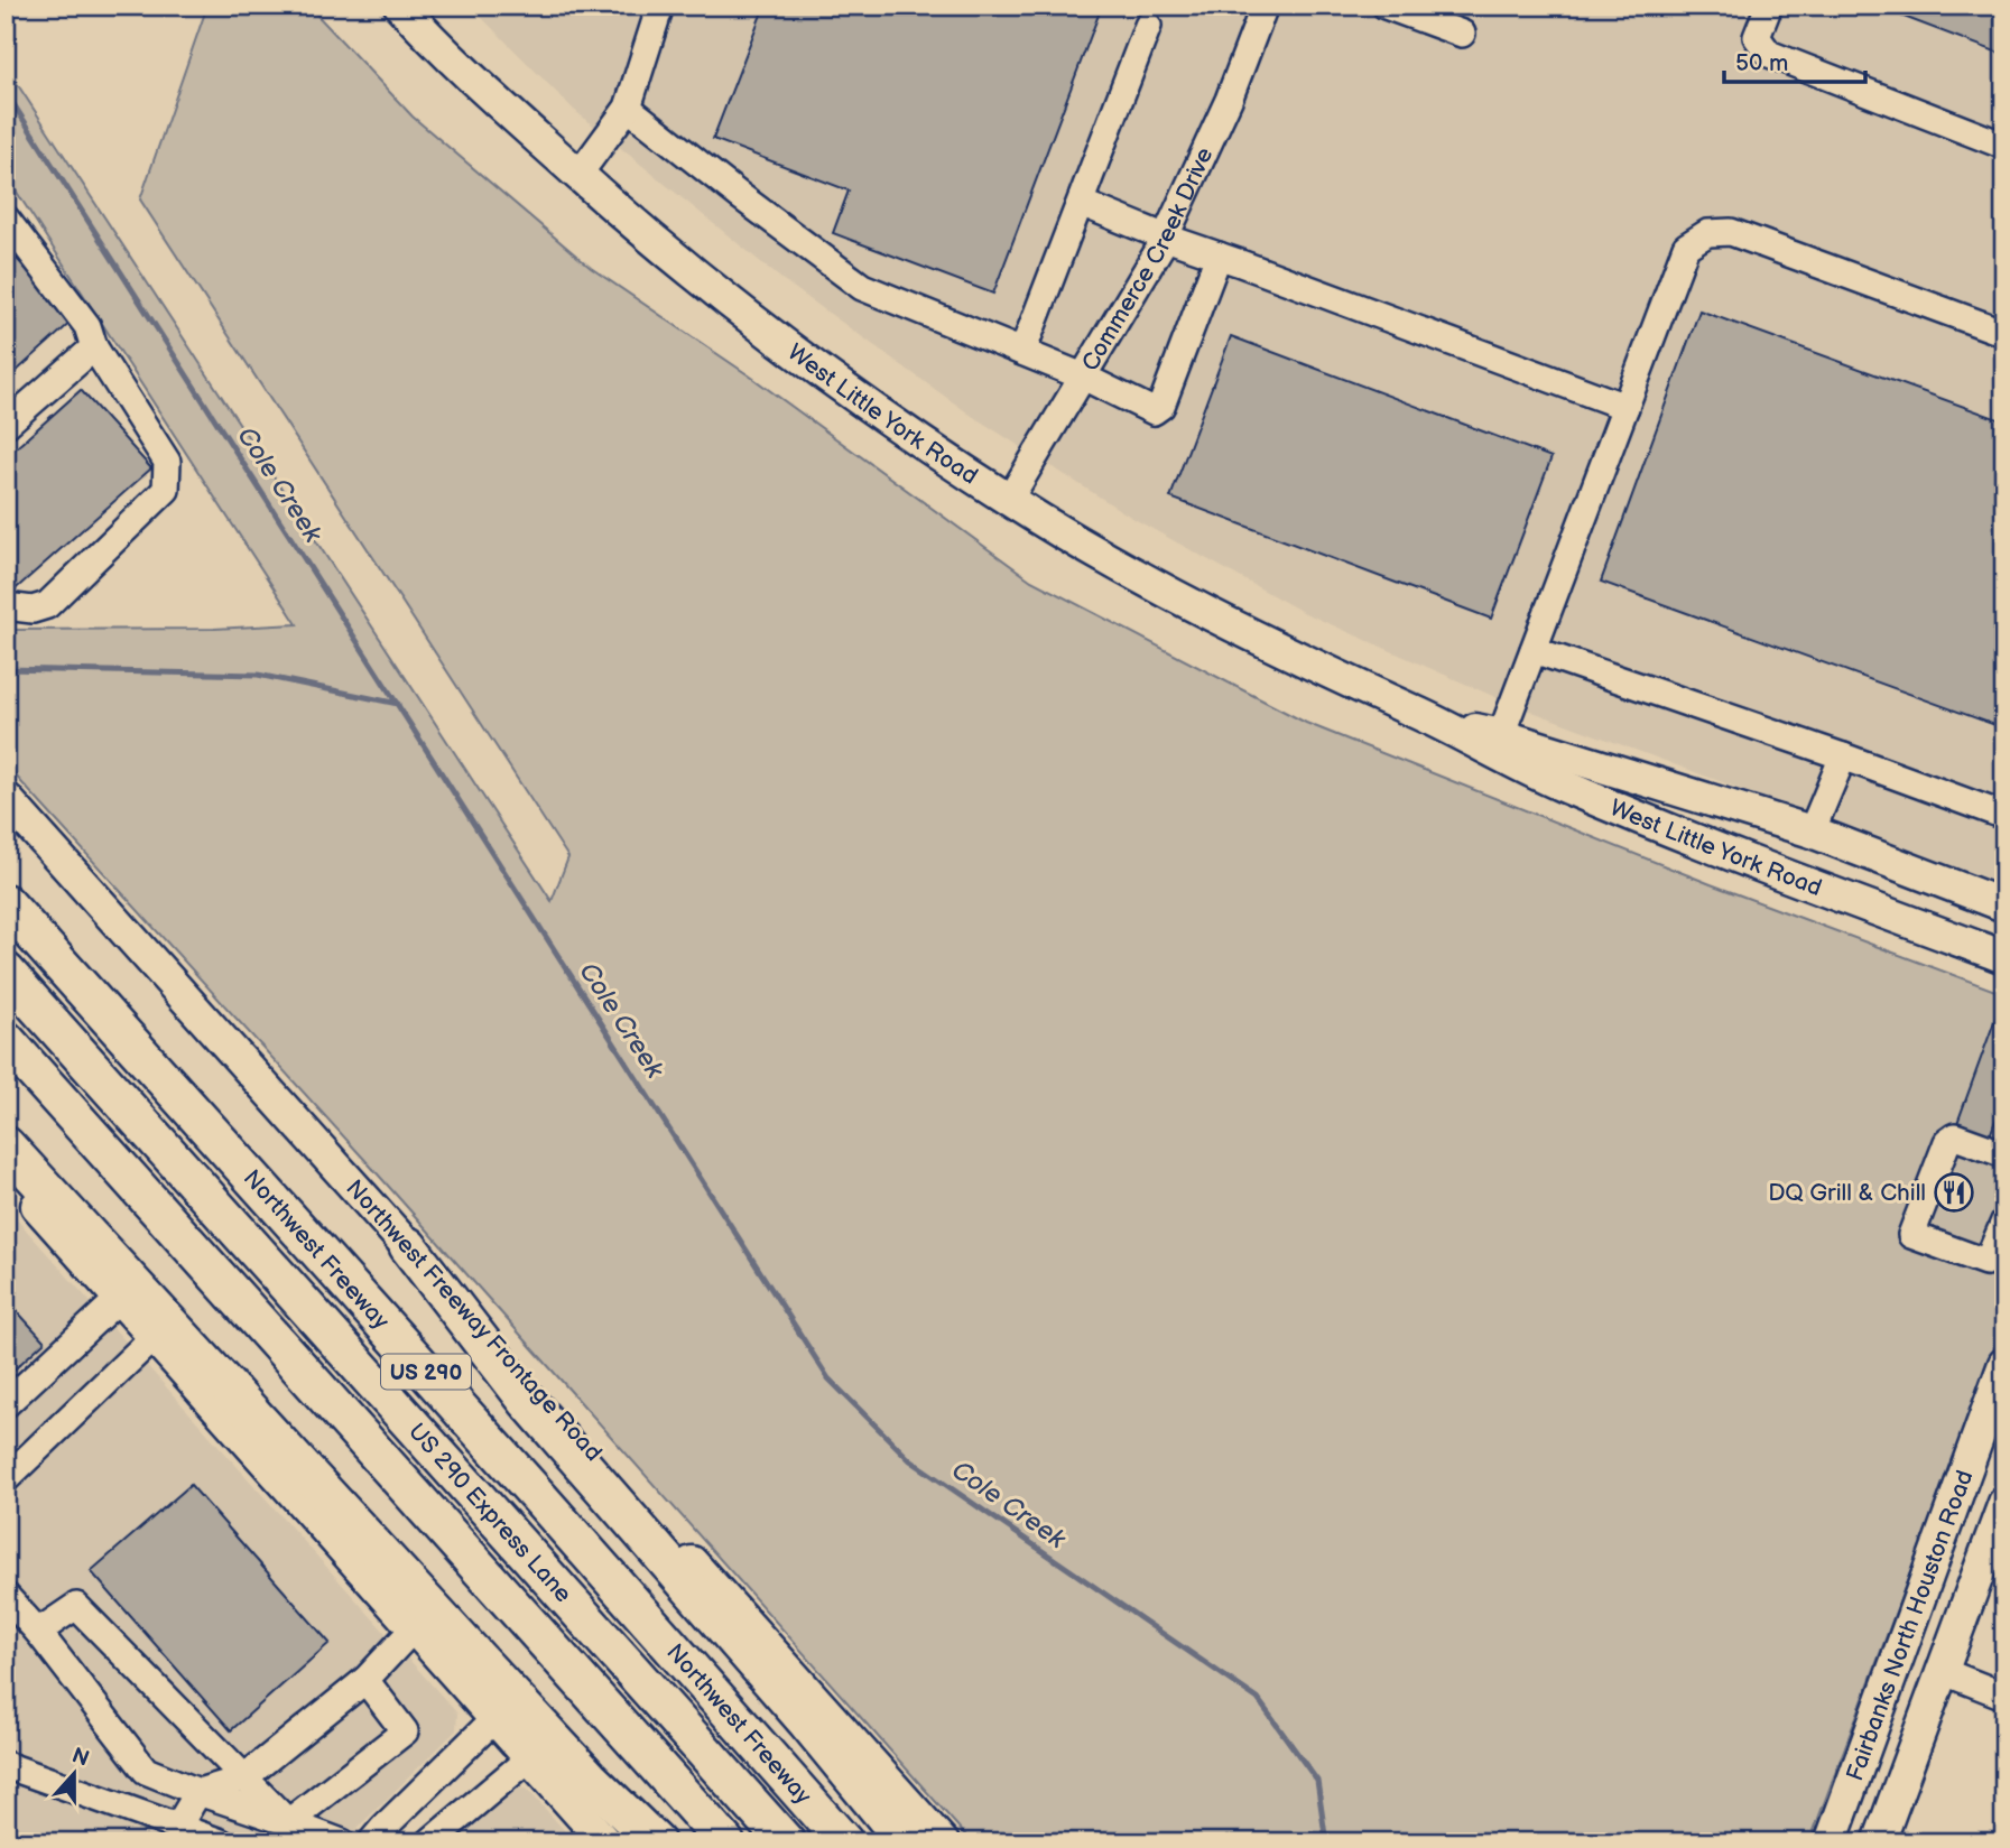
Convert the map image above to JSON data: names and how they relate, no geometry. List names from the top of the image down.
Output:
{
  "streets": {
    "highway": ["Northwest Freeway", "US 290", "US 290 Express Lane"],
    "main road": ["West Little York Road", "Northwest Freeway Frontage Road", "Fairbanks North Houston Road"],
    "street": ["Commerce Creek Drive"]
  },
  "crossings": [
    ["Commerce Creek Drive", "West Little York Road"]
  ],
  "water": ["Cole Creek"],
  "places": {
    "restaurant": ["DQ Grill & Chill"]
  },
  "scale_bar": "50 m",
  "north": "top"
}
